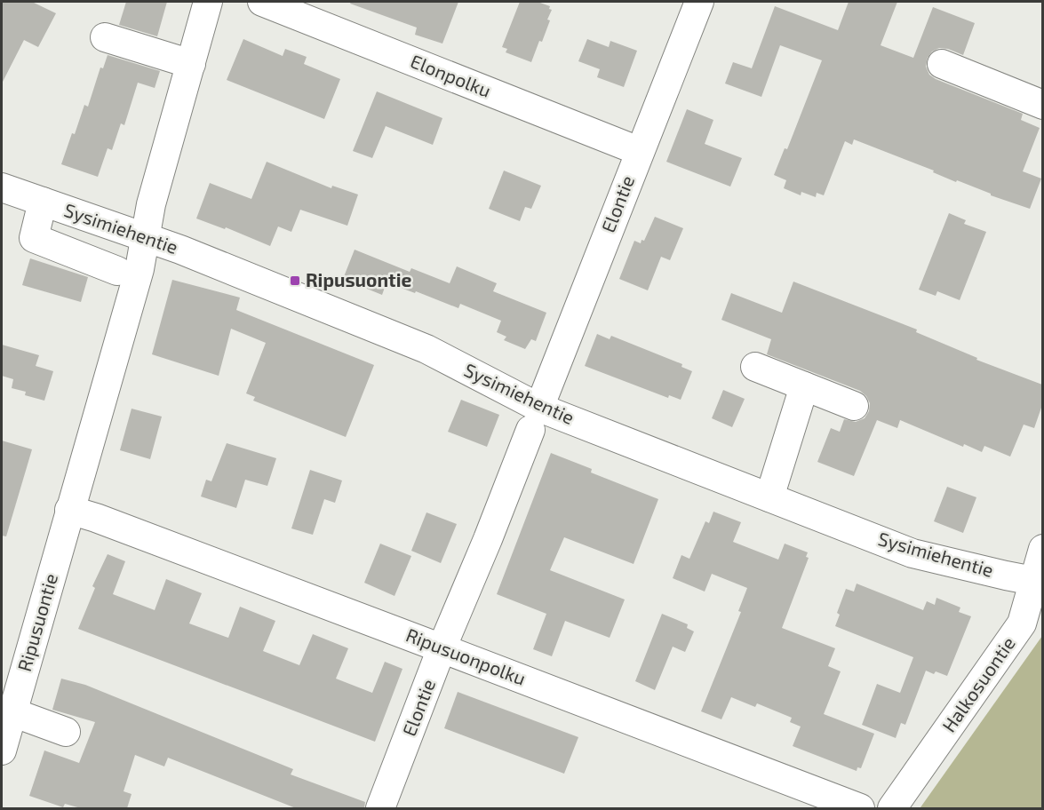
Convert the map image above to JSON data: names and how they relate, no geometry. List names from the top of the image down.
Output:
{
  "streets": {
    "street": [
      "Elonpolku",
      "Elontie",
      "Sysimiehentie",
      "Ripusuontie",
      "Ripusuonpolku",
      "Halkosuontie"
    ]
  },
  "crossings": [
    ["Elonpolku", "Elontie"],
    ["Elontie", "Sysimiehentie"],
    ["Elontie", "Ripusuonpolku"],
    ["Sysimiehentie", "Ripusuontie"],
    ["Sysimiehentie", "Halkosuontie"],
    ["Ripusuontie", "Ripusuonpolku"]
  ],
  "places": {
    "transit": ["Ripusuontie"]
  }
}
